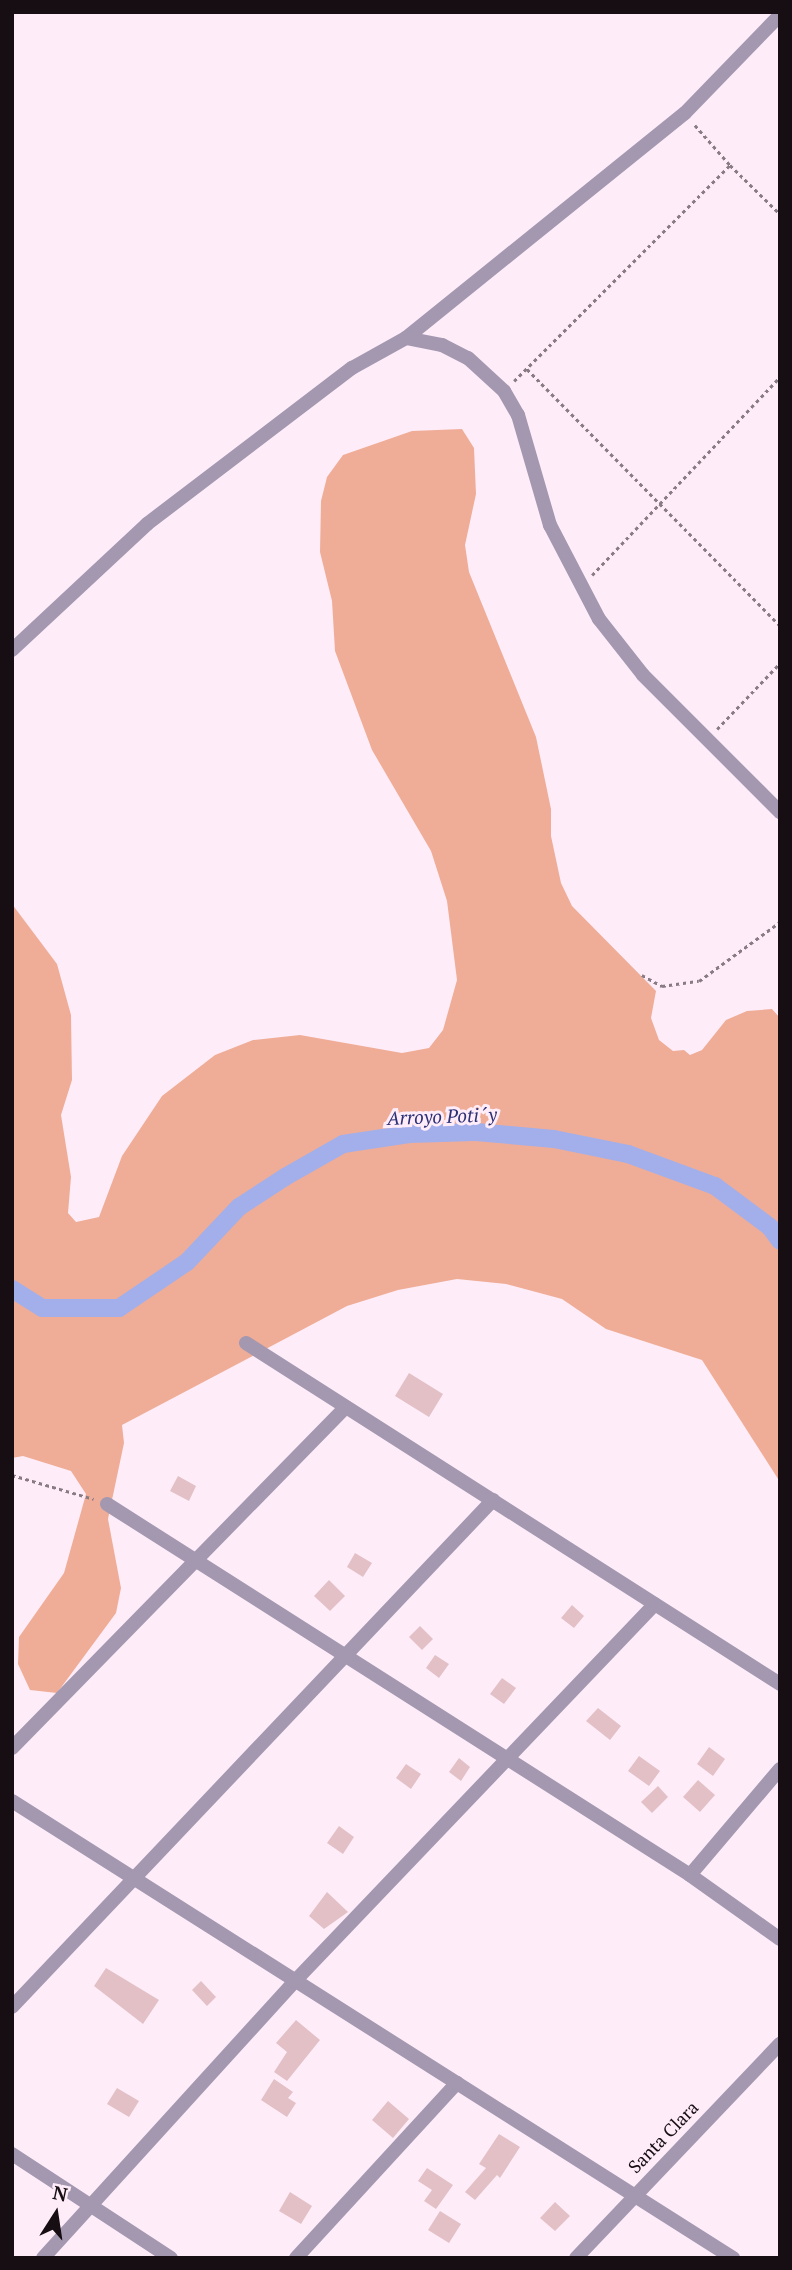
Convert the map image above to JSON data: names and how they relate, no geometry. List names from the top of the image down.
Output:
{
  "streets": {
    "street": ["Santa Clara"]
  },
  "water": ["Arroyo Poti´y"],
  "north": "top"
}
